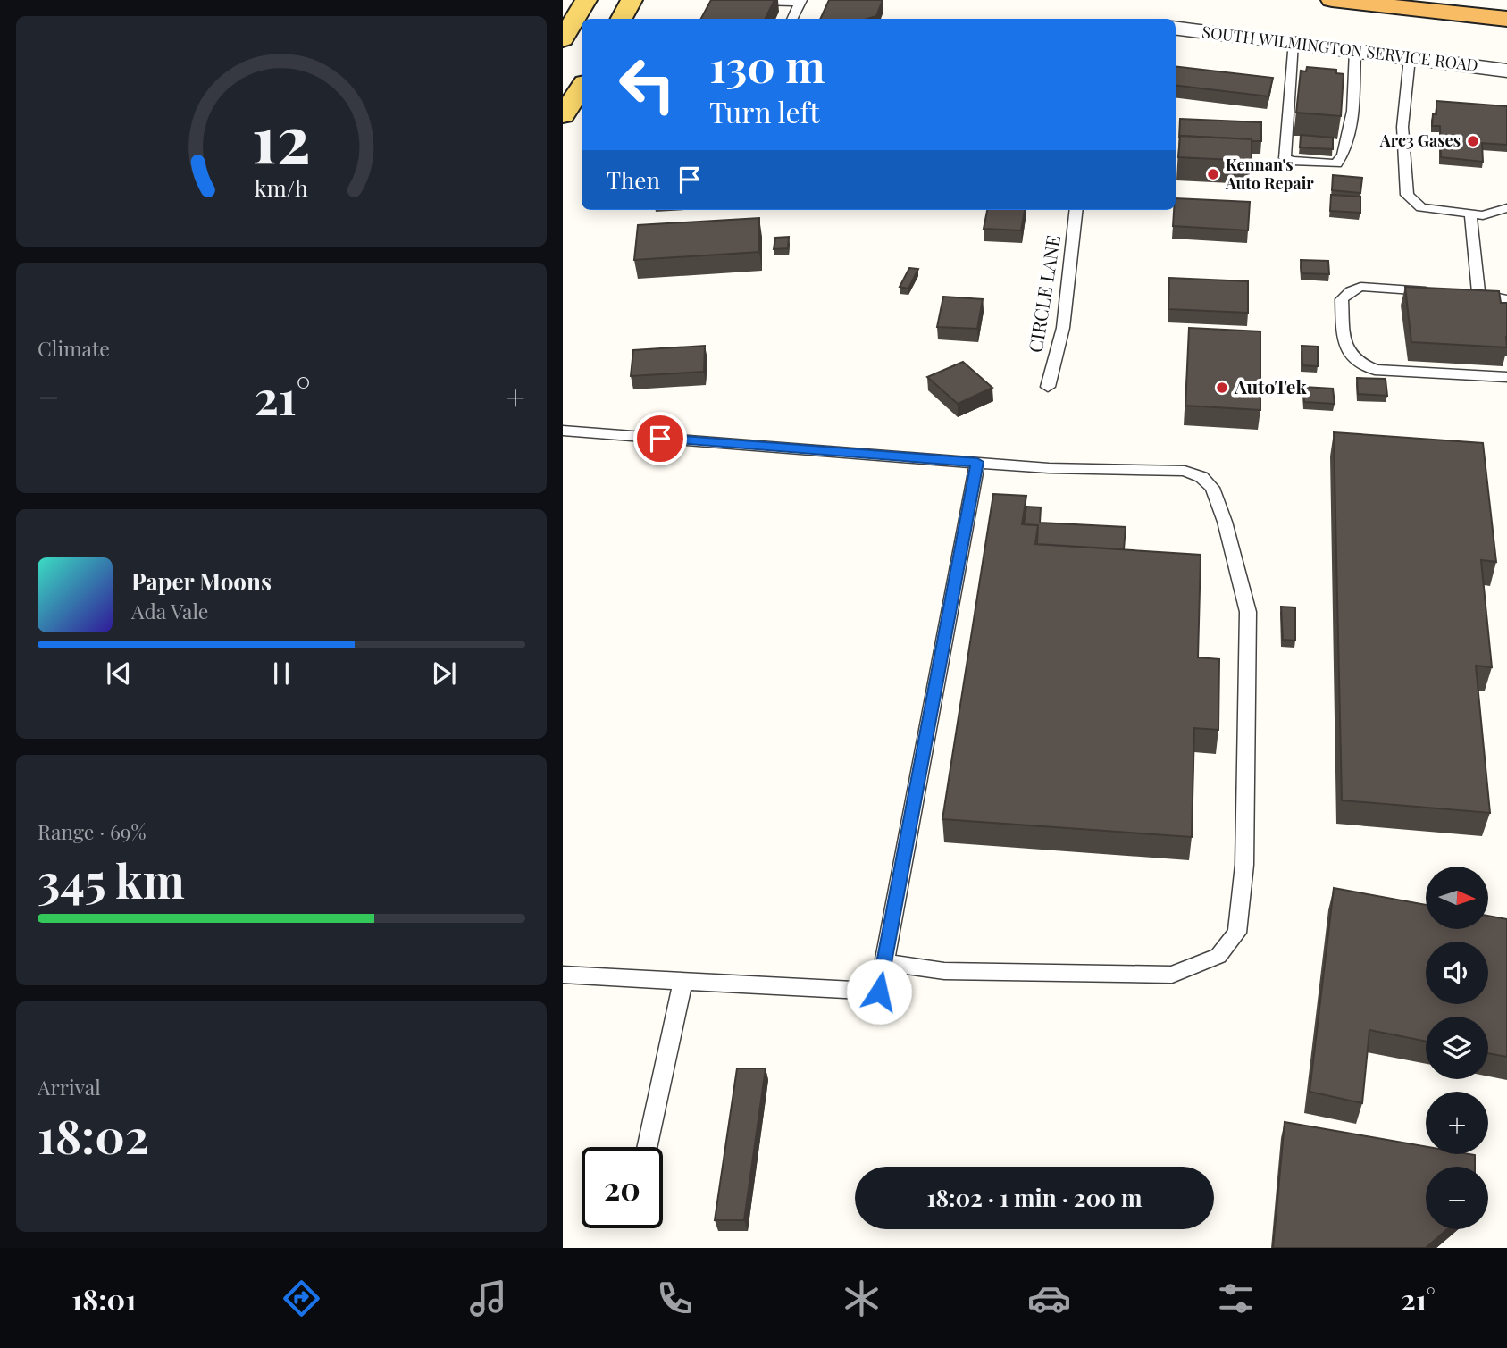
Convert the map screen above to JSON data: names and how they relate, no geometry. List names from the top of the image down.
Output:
{
  "streets": {
    "street": ["SOUTH WILMINGTON SERVICE ROAD"],
    "lane": ["CIRCLE LANE"]
  },
  "places": ["Arc3 Gases", "Kennan's Auto Repair", "AutoTek"],
  "north": "right",
  "page": {
    "turn": ["130 m", "Turn left"],
    "then": "Then",
    "tile": [
      "Climate",
      ["Range · 69%", "345 km"],
      ["Arrival", "18:02"]
    ],
    "heat": ["−", "21°", "+"],
    "song": ["Paper Moons", "Ada Vale"],
    "map_buttons": ["+", "−"],
    "limit": "20",
    "trip": "18:02 · 1 min · 200 m",
    "tabs": ["18:01", "21°"],
    "gauge": ["12", "km/h"]
  }
}
